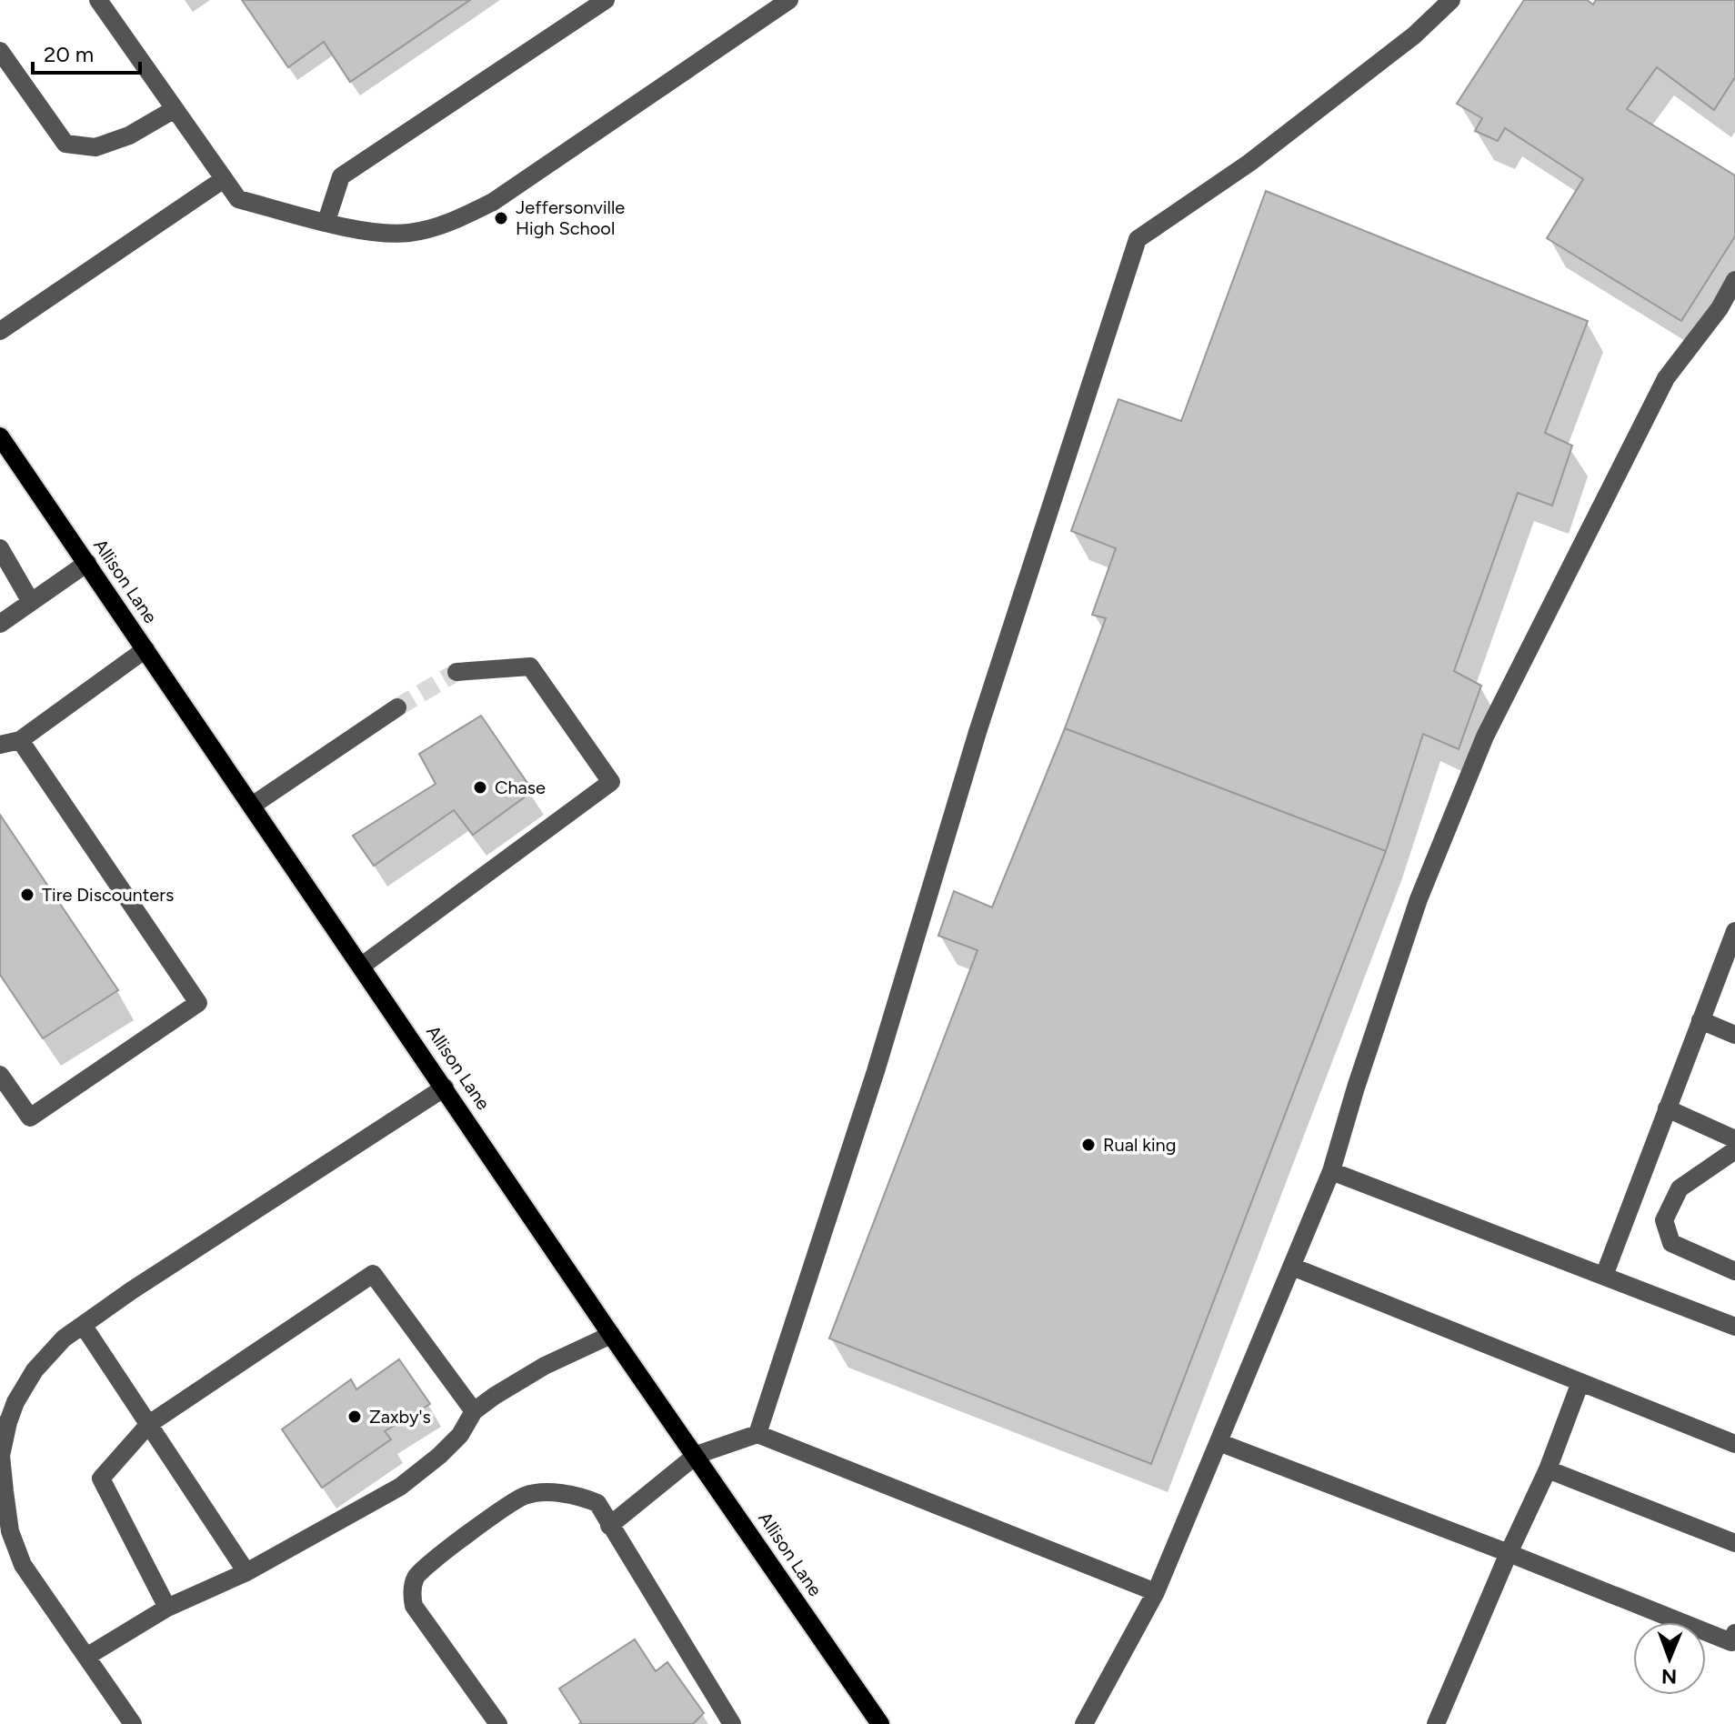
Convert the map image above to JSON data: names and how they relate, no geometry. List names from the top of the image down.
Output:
{
  "streets": {
    "main road": ["Allison Lane"]
  },
  "places": [
    "Jeffersonville High School",
    "Chase",
    "Tire Discounters",
    "Rual king",
    "Zaxby's"
  ],
  "scale_bar": "20 m",
  "north": "bottom"
}
